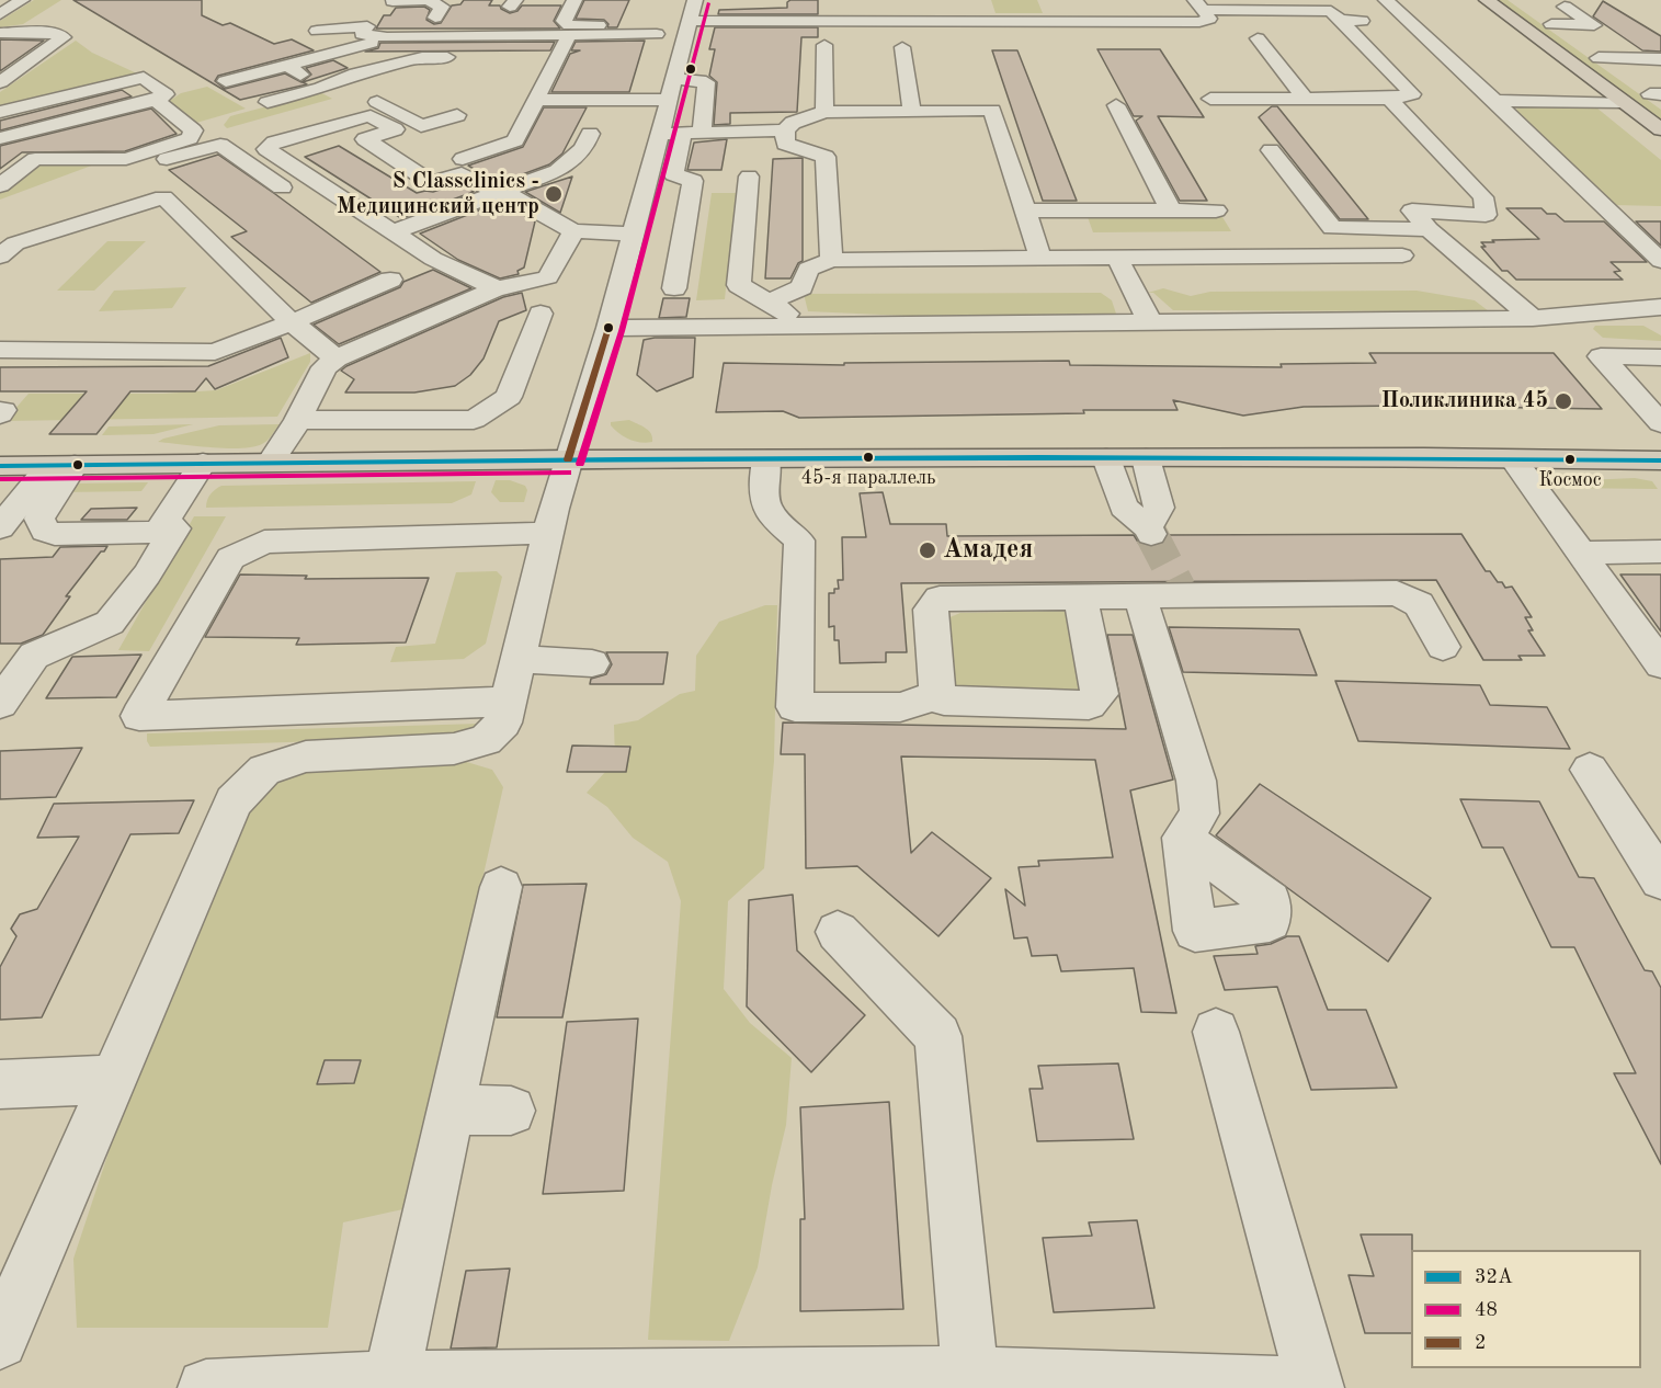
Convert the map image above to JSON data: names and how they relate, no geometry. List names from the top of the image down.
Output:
{
  "places": [
    "S Classclinics - Медицинский центр",
    "Поликлиника 45",
    "45-я параллель",
    "Космос",
    "Амадея"
  ],
  "lines": ["transit line 48", "transit line 2", "transit line 32A"],
  "legend": ["32A", "48", "2"]
}
